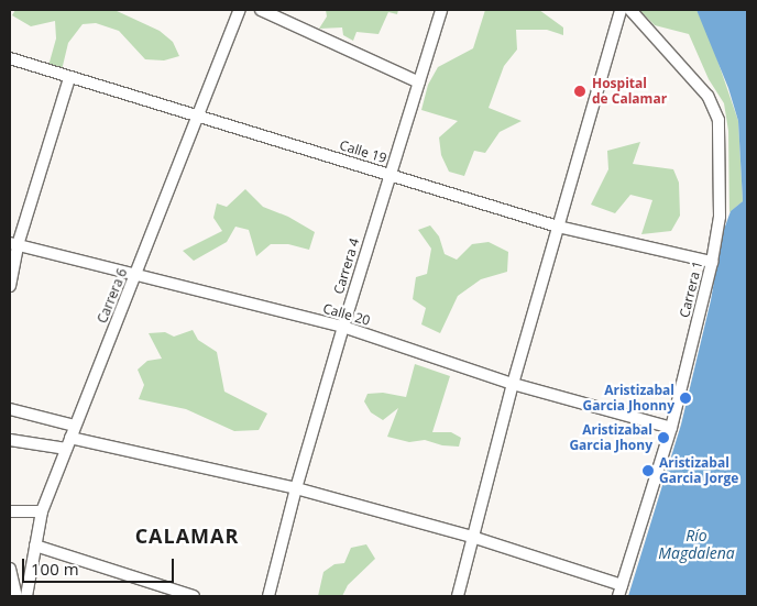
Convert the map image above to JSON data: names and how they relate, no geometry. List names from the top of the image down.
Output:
{
  "streets": {
    "street": [
      "Calle 19",
      "Carrera 4",
      "Carrera 1",
      "Carrera 6",
      "Calle 20"
    ]
  },
  "crossings": [
    ["Calle 19", "Carrera 4"],
    ["Calle 19", "Carrera 1"],
    ["Calle 19", "Carrera 6"],
    ["Carrera 4", "Calle 20"],
    ["Carrera 1", "Calle 20"],
    ["Carrera 6", "Calle 20"]
  ],
  "districts": ["CALAMAR"],
  "water": ["Río Magdalena"],
  "places": [
    "Hospital de Calamar",
    "Aristizabal Garcia Jhonny",
    "Aristizabal Garcia Jhony",
    "Aristizabal Garcia Jorge"
  ],
  "scale_bar": "100 m"
}
